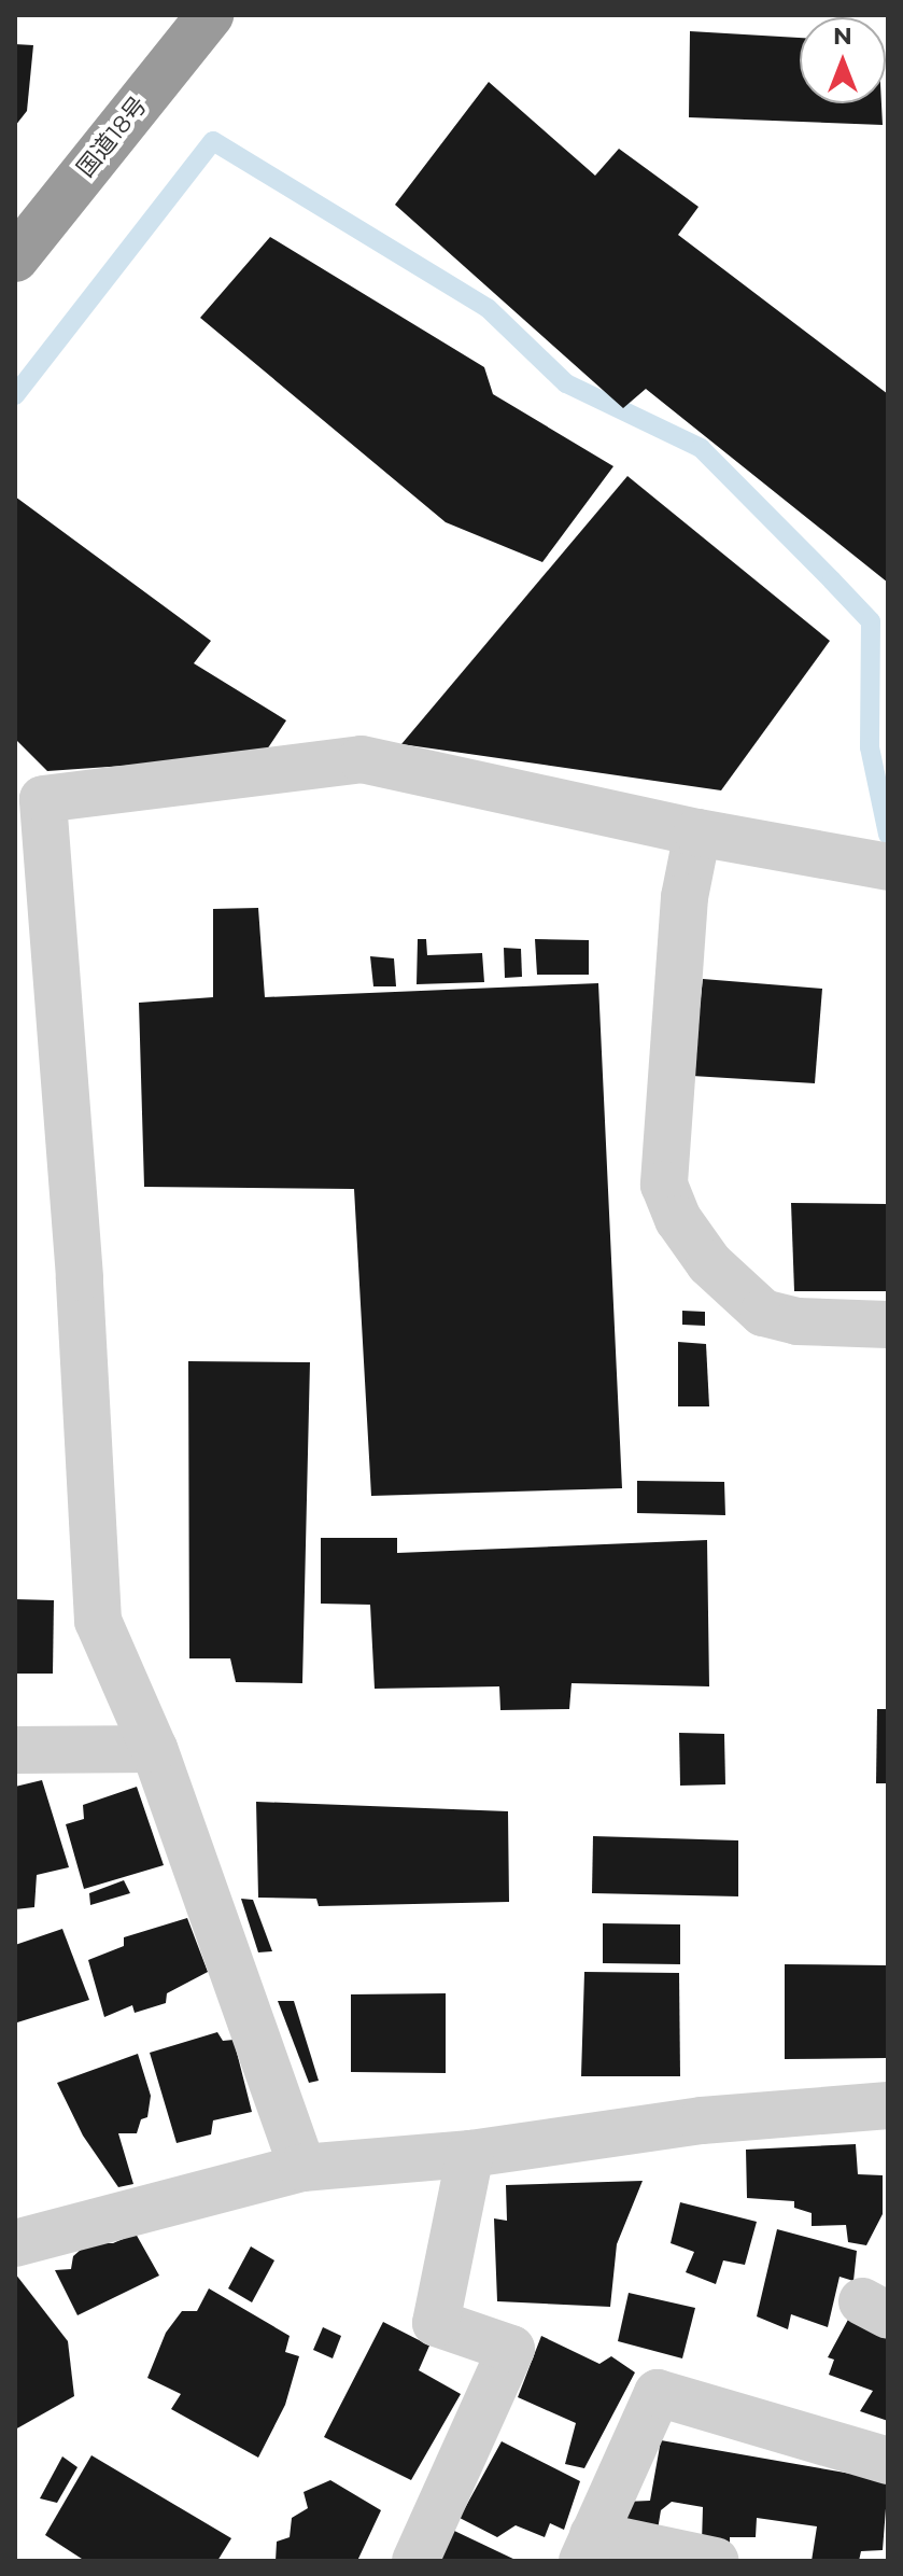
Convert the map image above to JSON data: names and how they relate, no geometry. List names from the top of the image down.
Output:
{
  "streets": {
    "highway": ["国道18号"]
  },
  "north": "top"
}
